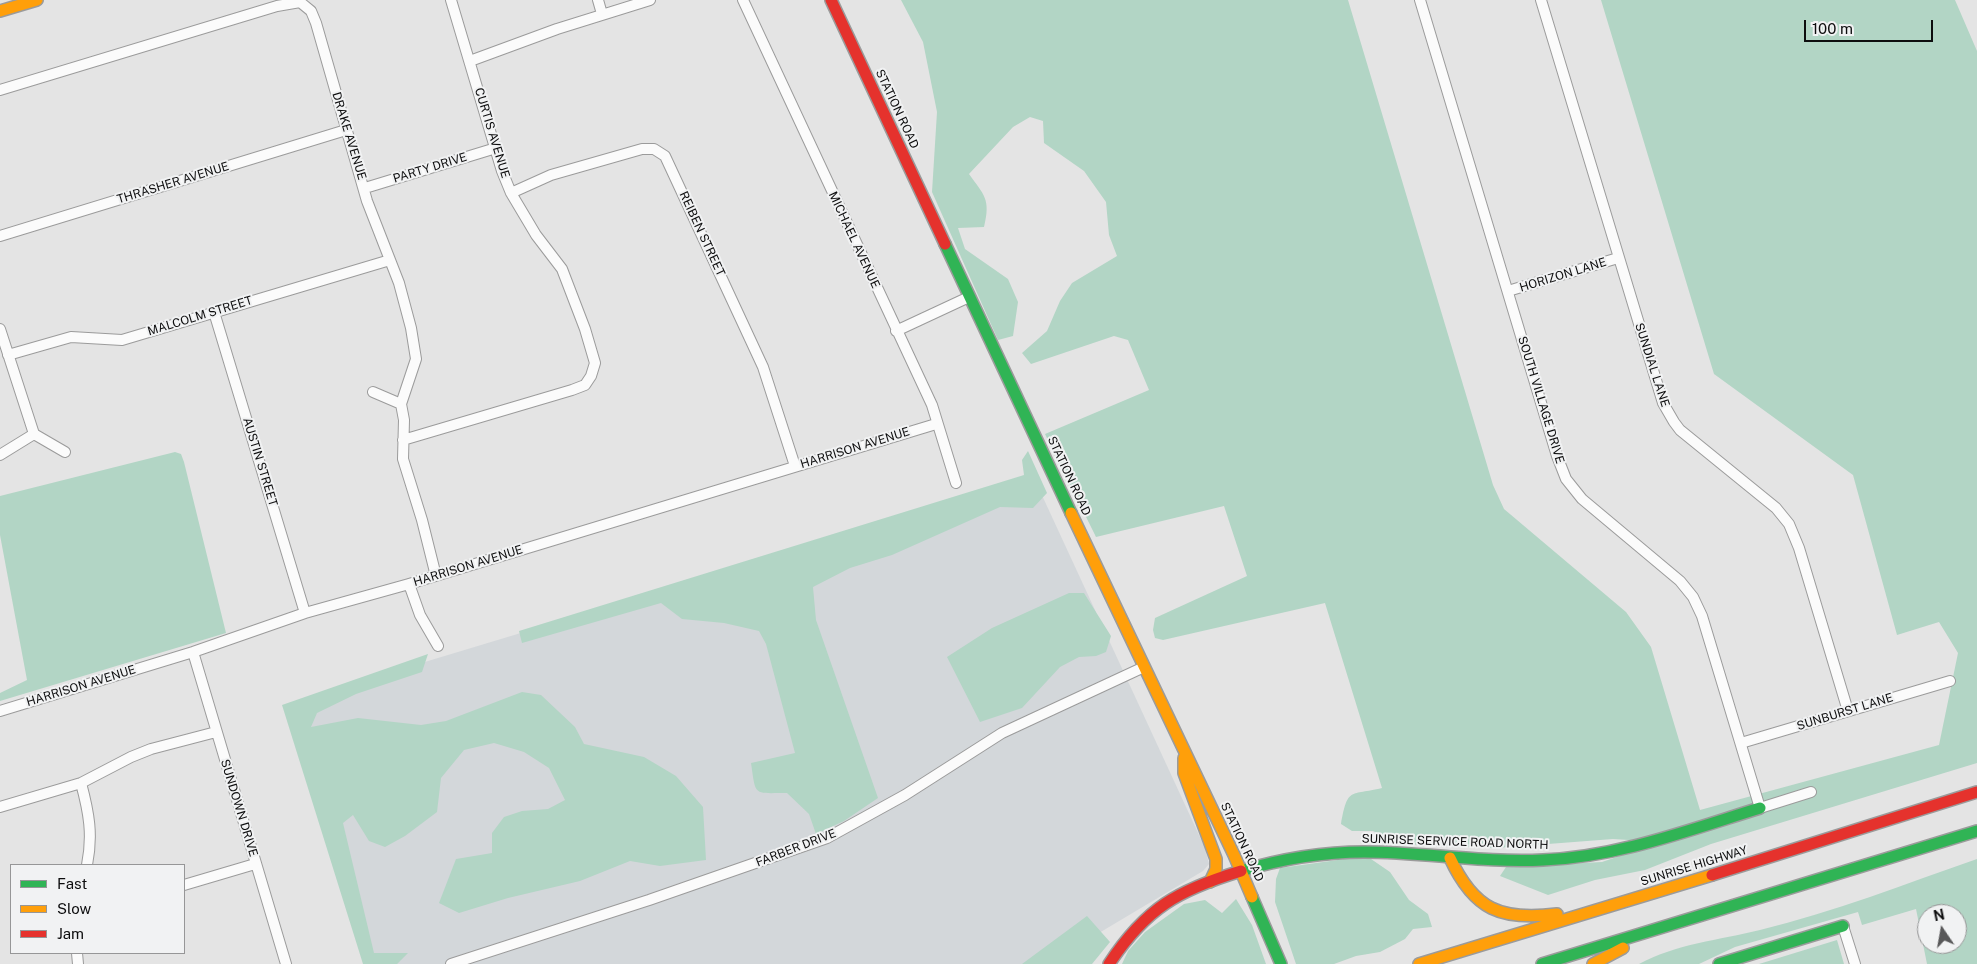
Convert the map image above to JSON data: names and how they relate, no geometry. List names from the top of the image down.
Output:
{
  "streets": {
    "main road": ["STATION ROAD", "SUNRISE SERVICE ROAD NORTH", "SUNRISE HIGHWAY"],
    "street": [
      "CURTIS AVENUE",
      "DRAKE AVENUE",
      "PARTY DRIVE",
      "THRASHER AVENUE",
      "REIBEN STREET",
      "MICHAEL AVENUE",
      "HORIZON LANE",
      "MALCOLM STREET",
      "SUNDIAL LANE",
      "SOUTH VILLAGE DRIVE",
      "HARRISON AVENUE",
      "AUSTIN STREET",
      "SUNBURST LANE",
      "SUNDOWN DRIVE",
      "FARBER DRIVE"
    ]
  },
  "crossings": [
    ["STATION ROAD", "SUNRISE SERVICE ROAD NORTH"],
    ["STATION ROAD", "FARBER DRIVE"],
    ["CURTIS AVENUE", "DRAKE AVENUE"],
    ["CURTIS AVENUE", "PARTY DRIVE"],
    ["CURTIS AVENUE", "REIBEN STREET"],
    ["DRAKE AVENUE", "PARTY DRIVE"],
    ["DRAKE AVENUE", "THRASHER AVENUE"],
    ["DRAKE AVENUE", "MALCOLM STREET"],
    ["DRAKE AVENUE", "HARRISON AVENUE"],
    ["REIBEN STREET", "HARRISON AVENUE"],
    ["MICHAEL AVENUE", "HARRISON AVENUE"],
    ["HORIZON LANE", "SUNDIAL LANE"],
    ["HORIZON LANE", "SOUTH VILLAGE DRIVE"],
    ["MALCOLM STREET", "AUSTIN STREET"],
    ["SUNDIAL LANE", "SUNBURST LANE"],
    ["SOUTH VILLAGE DRIVE", "SUNBURST LANE"],
    ["SOUTH VILLAGE DRIVE", "SUNRISE SERVICE ROAD NORTH"],
    ["HARRISON AVENUE", "AUSTIN STREET"],
    ["HARRISON AVENUE", "SUNDOWN DRIVE"]
  ],
  "legend": ["Fast", "Slow", "Jam"],
  "scale_bar": "100 m",
  "north": "top"
}
